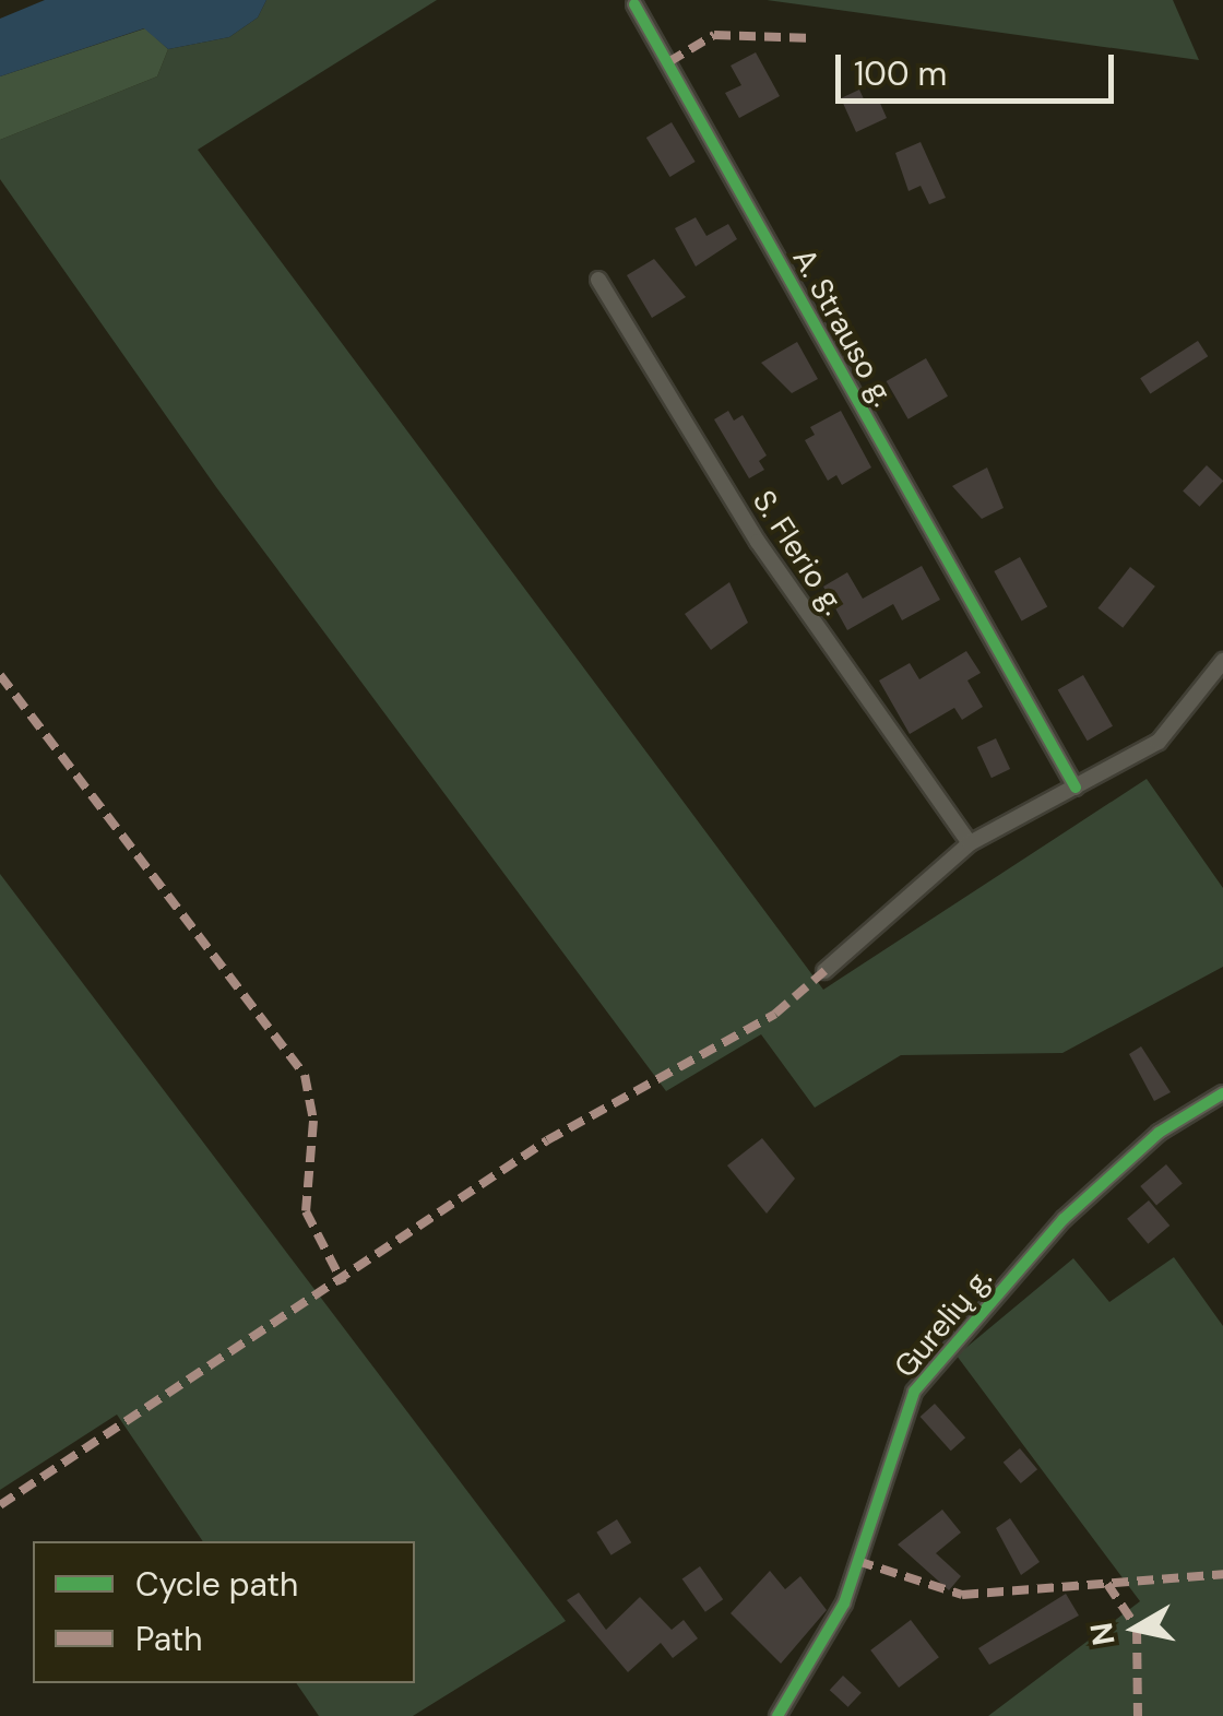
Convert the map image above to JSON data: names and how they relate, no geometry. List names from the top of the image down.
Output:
{
  "streets": {
    "street": ["A. Strauso g.", "S. Flerio g.", "Gurelių g."]
  },
  "legend": ["Cycle path", "Path"],
  "scale_bar": "100 m",
  "north": "left"
}
